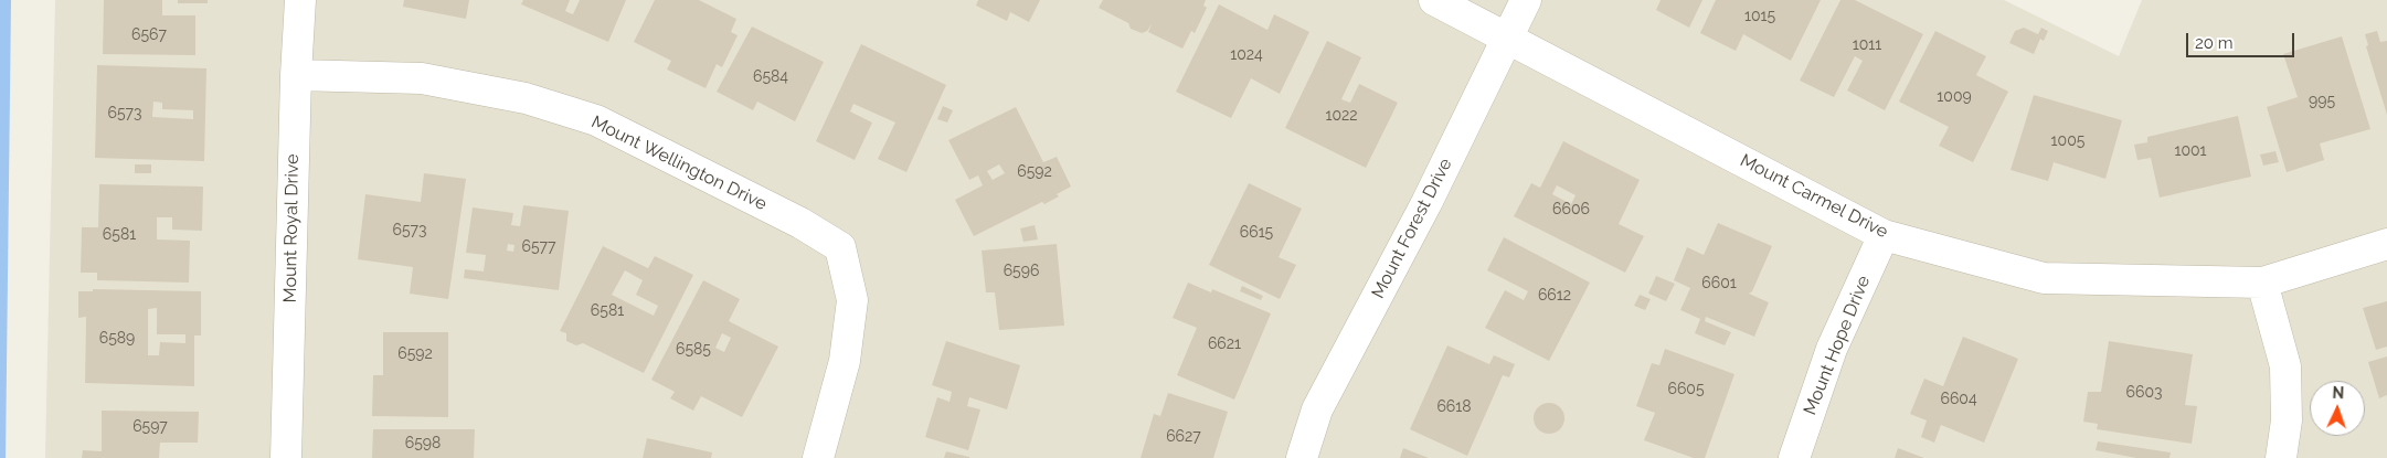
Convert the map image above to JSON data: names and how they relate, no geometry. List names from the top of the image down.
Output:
{
  "streets": {
    "street": [
      "Mount Wellington Drive",
      "Mount Carmel Drive",
      "Mount Royal Drive",
      "Mount Forest Drive",
      "Mount Hope Drive"
    ]
  },
  "crossings": [
    ["Mount Wellington Drive", "Mount Royal Drive"],
    ["Mount Carmel Drive", "Mount Forest Drive"],
    ["Mount Carmel Drive", "Mount Hope Drive"]
  ],
  "house_numbers": [
    "1015",
    "6567",
    "1011",
    "1024",
    "6584",
    "1009",
    "995",
    "6573",
    "1022",
    "1005",
    "1001",
    "6592",
    "6606",
    "6573",
    "6615",
    "6581",
    "6577",
    "6596",
    "6601",
    "6612",
    "6581",
    "6589",
    "6621",
    "6585",
    "6592",
    "6605",
    "6603",
    "6604",
    "6618",
    "6597",
    "6627",
    "6598"
  ],
  "scale_bar": "20 m",
  "north": "top"
}
